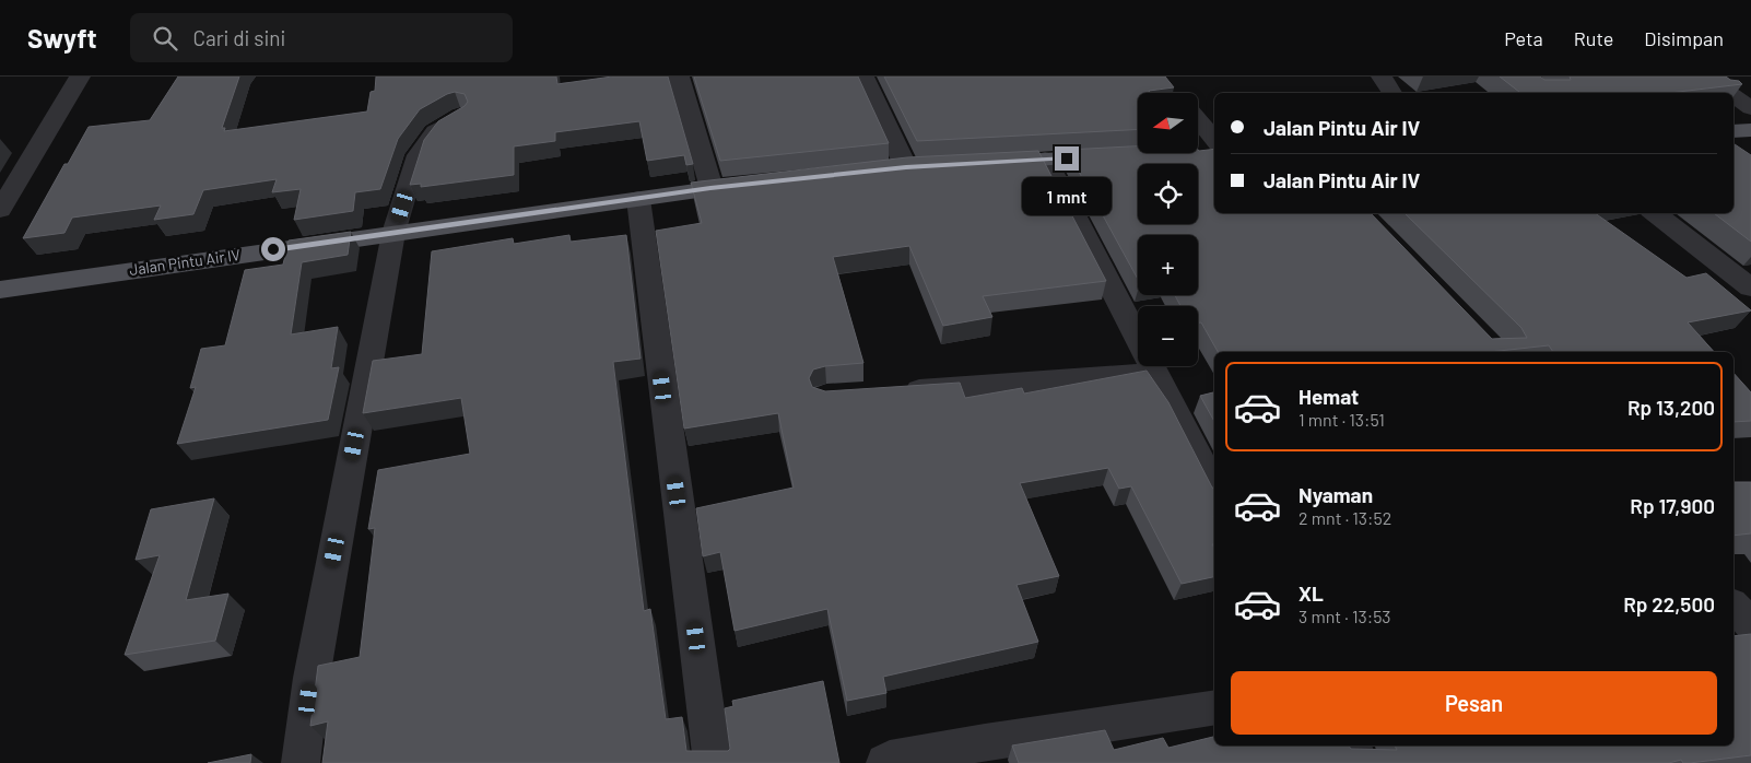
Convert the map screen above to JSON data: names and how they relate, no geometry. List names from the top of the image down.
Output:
{
  "streets": {
    "main road": ["Jalan Pintu Air IV"]
  },
  "north": "left",
  "page": {
    "header": "Swyft",
    "search": "Cari di sini",
    "nav": ["Peta", "Rute", "Disimpan"],
    "map_buttons": ["+", "−"],
    "banner": ["Jalan Pintu Air IV", "Jalan Pintu Air IV"],
    "bubble": "1 mnt",
    "list": [
      {
        "name": "Hemat",
        "note": "1 mnt · 13:51",
        "value": "Rp 13,200"
      },
      {
        "name": "Nyaman",
        "note": "2 mnt · 13:52",
        "value": "Rp 17,900"
      },
      {
        "name": "XL",
        "note": "3 mnt · 13:53",
        "value": "Rp 22,500"
      }
    ],
    "buttons": "Pesan"
  }
}
